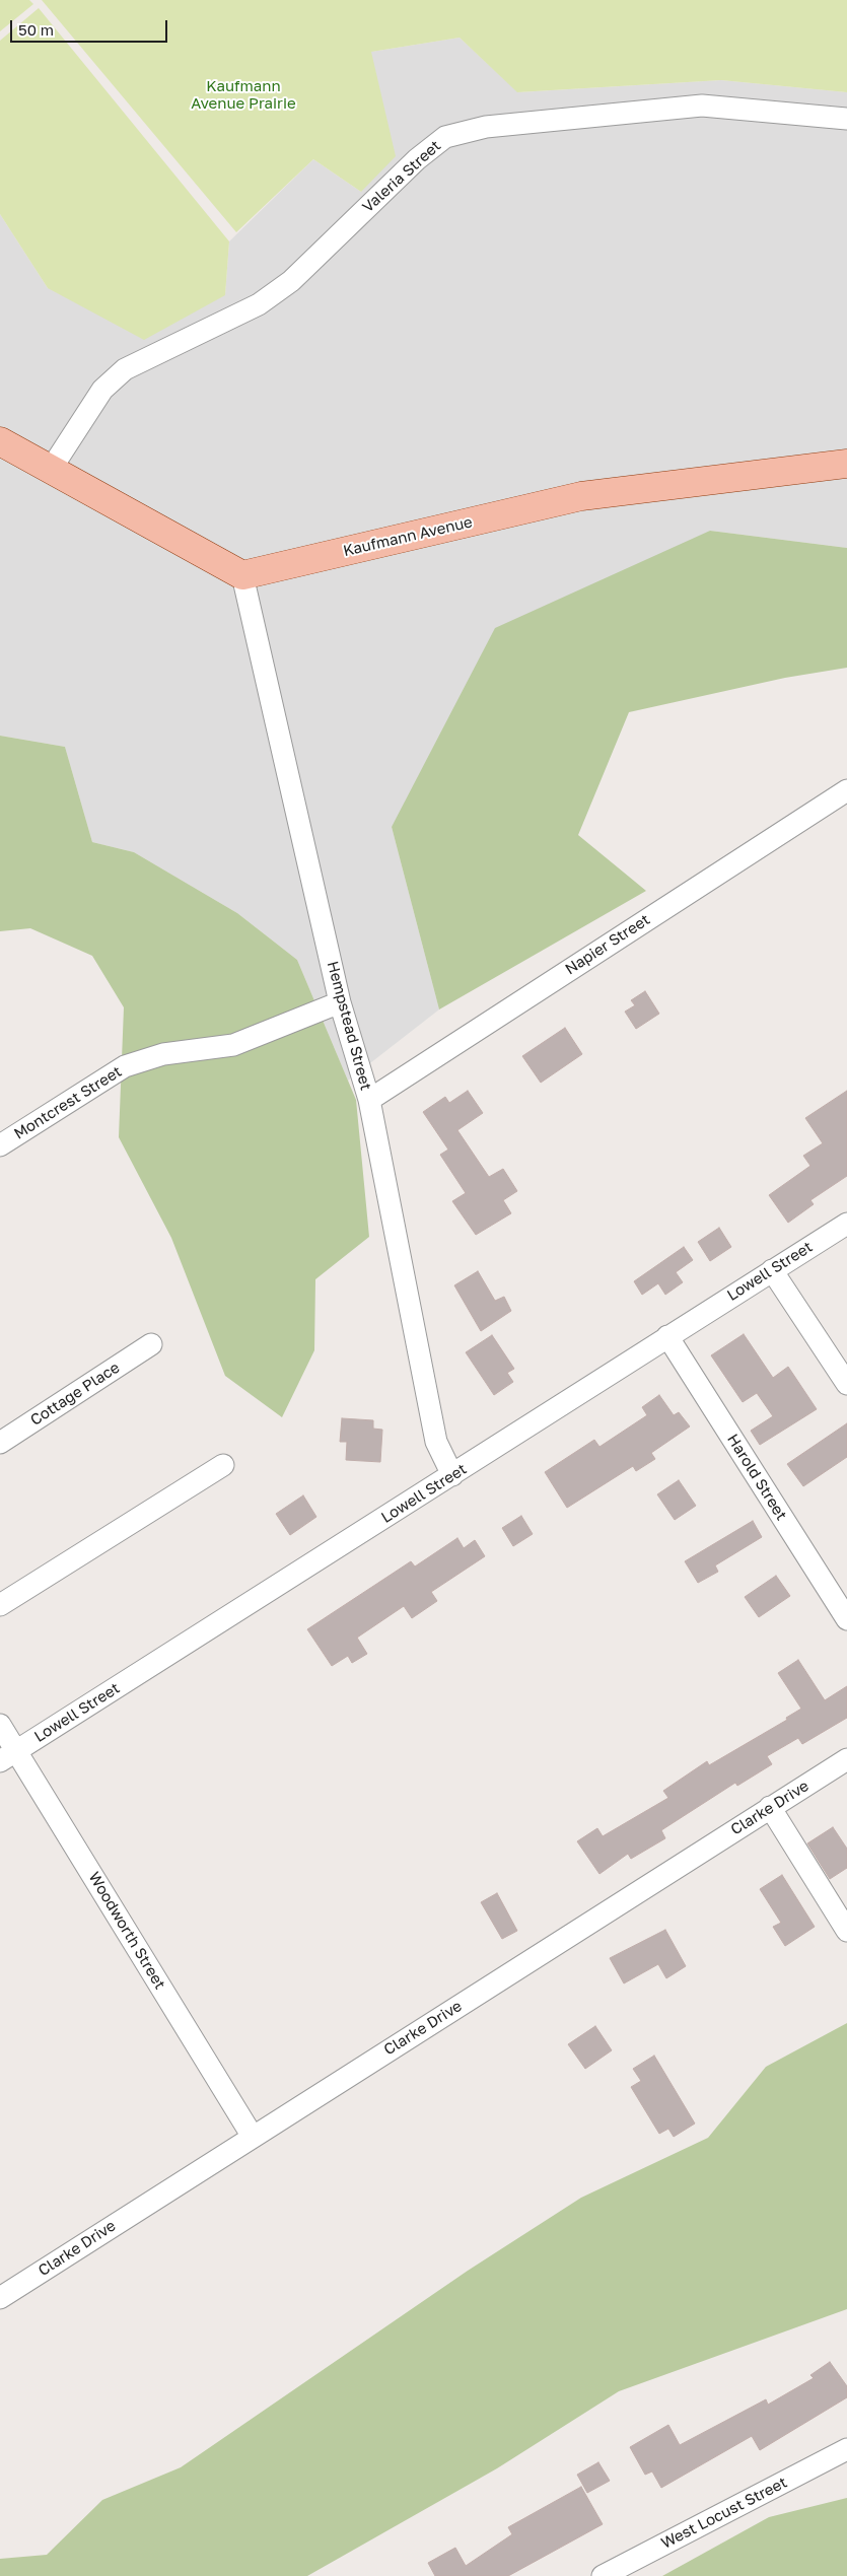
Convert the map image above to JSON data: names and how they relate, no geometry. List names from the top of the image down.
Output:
{
  "streets": {
    "main road": ["Kaufmann Avenue"],
    "street": [
      "Valeria Street",
      "Napier Street",
      "Hempstead Street",
      "Montcrest Street",
      "Lowell Street",
      "Cottage Place",
      "Harold Street",
      "Clarke Drive",
      "Woodworth Street",
      "West Locust Street"
    ]
  },
  "crossings": [
    ["Kaufmann Avenue", "Hempstead Street"],
    ["Napier Street", "Hempstead Street"],
    ["Hempstead Street", "Montcrest Street"],
    ["Hempstead Street", "Lowell Street"],
    ["Lowell Street", "Harold Street"],
    ["Lowell Street", "Woodworth Street"],
    ["Clarke Drive", "Woodworth Street"]
  ],
  "parks": ["Kaufmann Avenue Prairie"],
  "scale_bar": "50 m"
}
